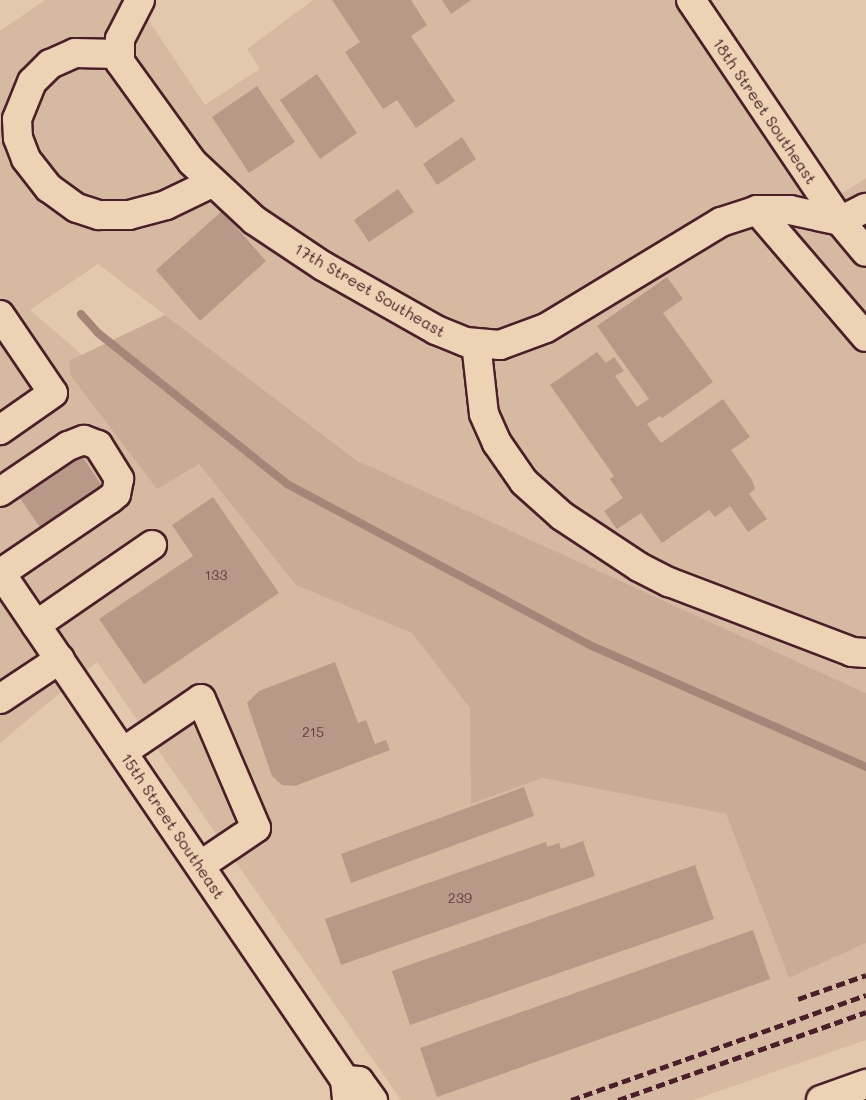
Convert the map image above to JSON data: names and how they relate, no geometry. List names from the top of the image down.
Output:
{
  "streets": {
    "street": ["18th Street Southeast", "17th Street Southeast", "15th Street Southeast"]
  },
  "crossings": [
    ["18th Street Southeast", "17th Street Southeast"]
  ],
  "house_numbers": ["133", "215", "239"]
}
